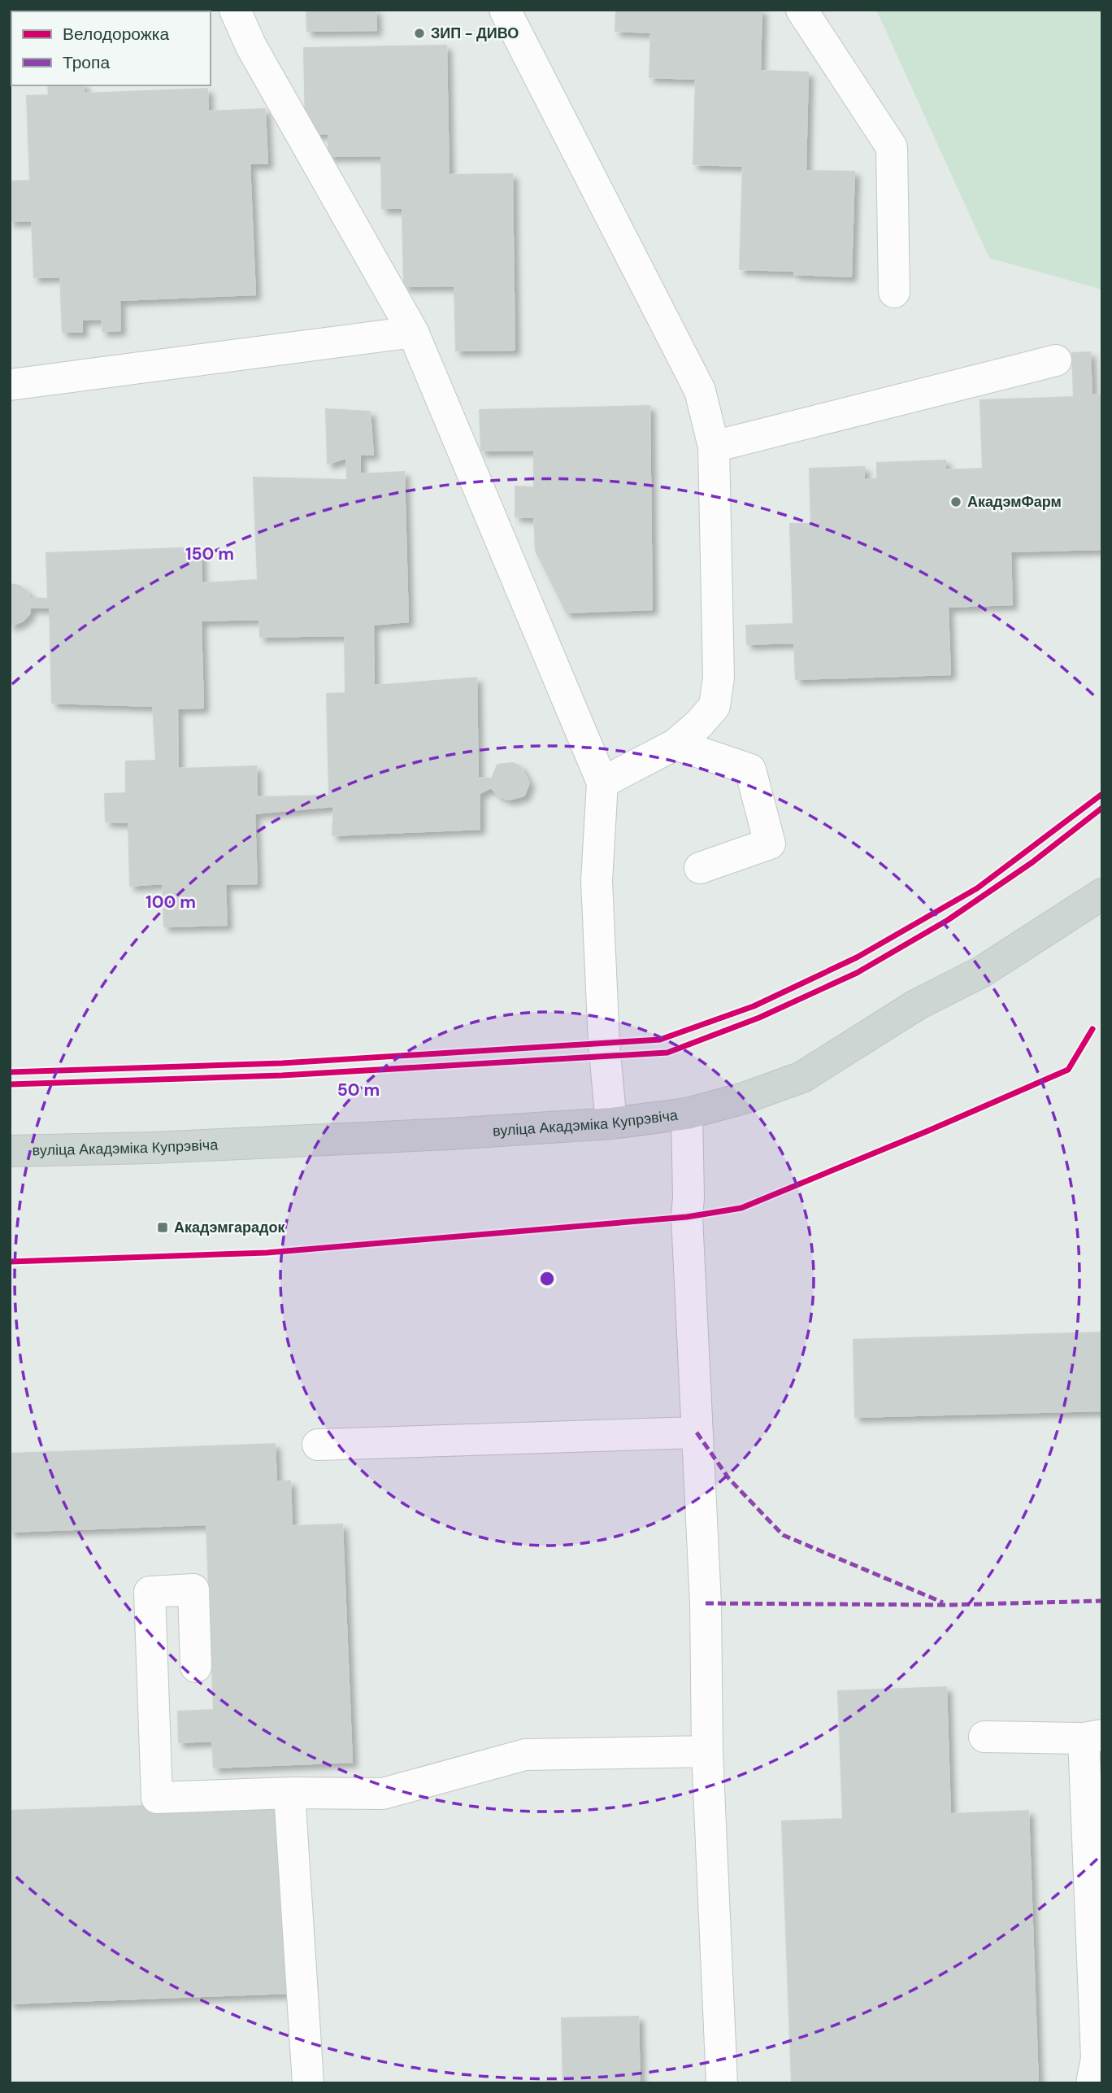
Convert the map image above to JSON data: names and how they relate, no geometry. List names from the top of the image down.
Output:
{
  "streets": {
    "main road": ["вуліца Акадэміка Купрэвіча"]
  },
  "places": {
    "other": ["ЗИП - ДИВО", "АкадэмФарм"],
    "transit": ["Акадэмгарадок"]
  },
  "legend": ["Велодорожка", "Тропа"],
  "rings": ["150 m", "100 m", "50 m"]
}
